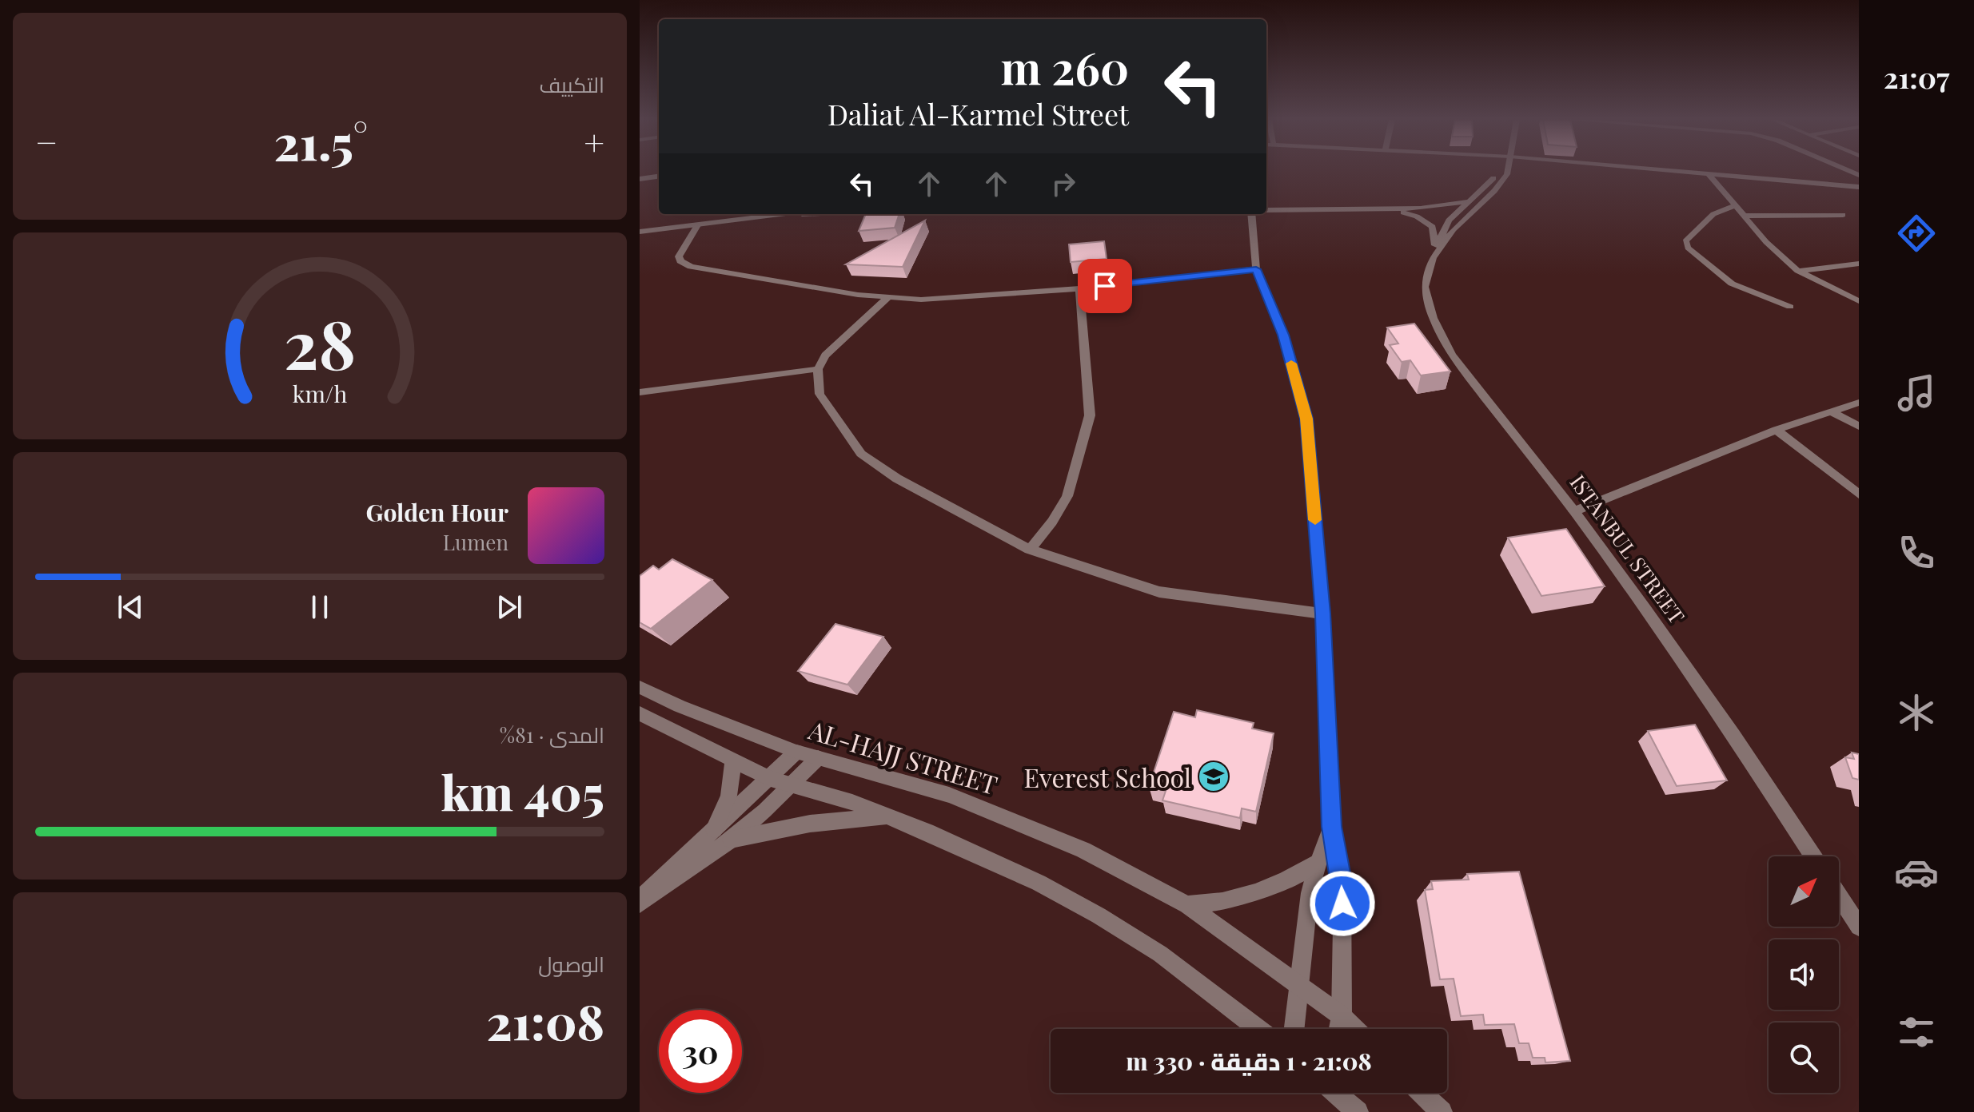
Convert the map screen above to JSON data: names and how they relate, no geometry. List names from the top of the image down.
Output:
{
  "streets": {
    "street": ["ISTANBUL STREET", "AL-HAJJ STREET"]
  },
  "places": {
    "school or university": ["Everest School"]
  },
  "north": "top right",
  "page": {
    "tabs": "21:07",
    "tile": [
      "التكييف",
      ["المدى · 81%", "405 km"],
      ["الوصول", "21:08"]
    ],
    "turn": ["260 m", "Daliat Al-Karmel Street"],
    "heat": ["−", "21.5°", "+"],
    "song": ["Golden Hour", "Lumen"],
    "limit": "30",
    "trip": "21:08 · 1 دقيقة · 330 m",
    "gauge": ["28", "km/h"]
  }
}
